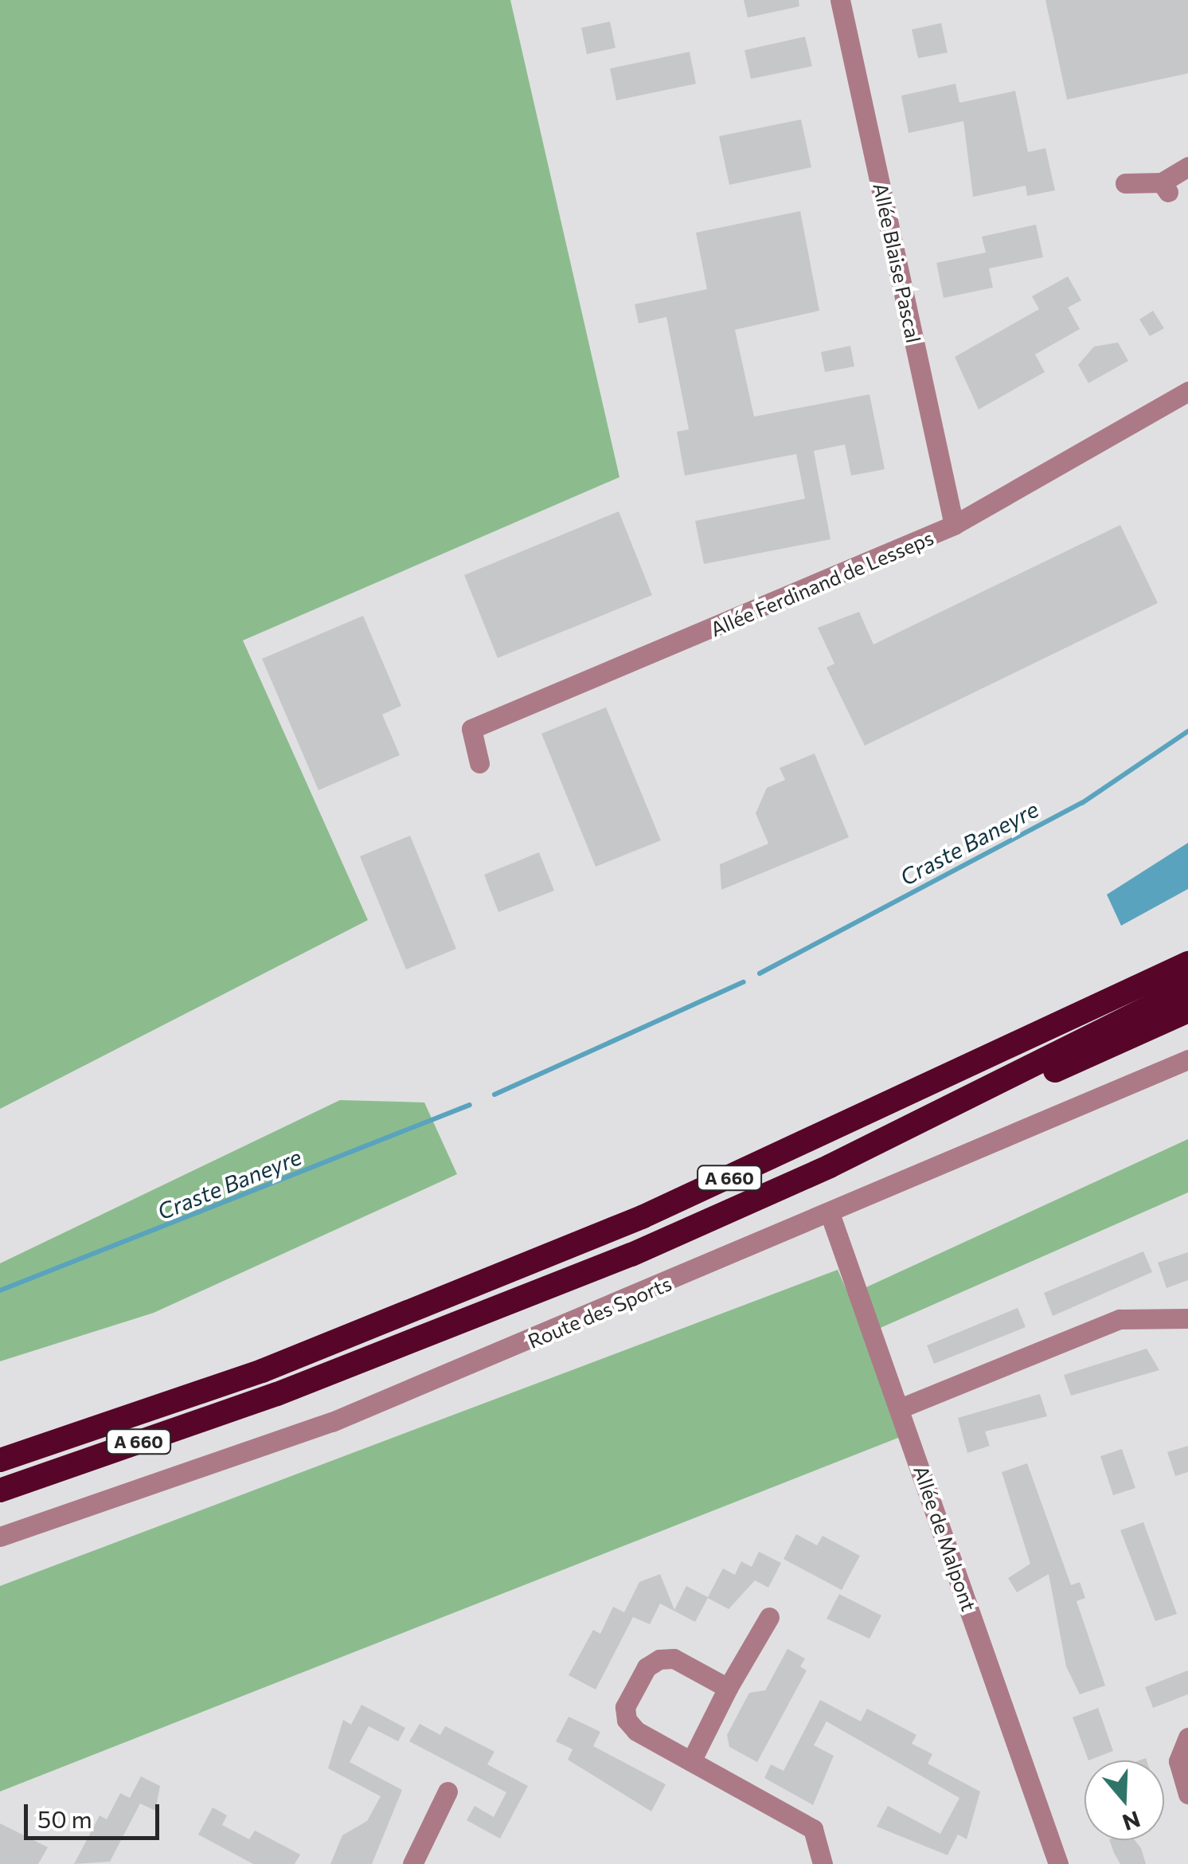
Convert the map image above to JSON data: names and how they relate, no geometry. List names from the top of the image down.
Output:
{
  "streets": {
    "highway": ["A 660"],
    "street": [
      "Allée Blaise Pascal",
      "Allée Ferdinand de Lesseps",
      "Route des Sports",
      "Allée de Malpont"
    ]
  },
  "crossings": [
    ["Allée Blaise Pascal", "Allée Ferdinand de Lesseps"],
    ["Route des Sports", "Allée de Malpont"]
  ],
  "water": ["Craste Baneyre"],
  "scale_bar": "50 m",
  "north": "bottom"
}
